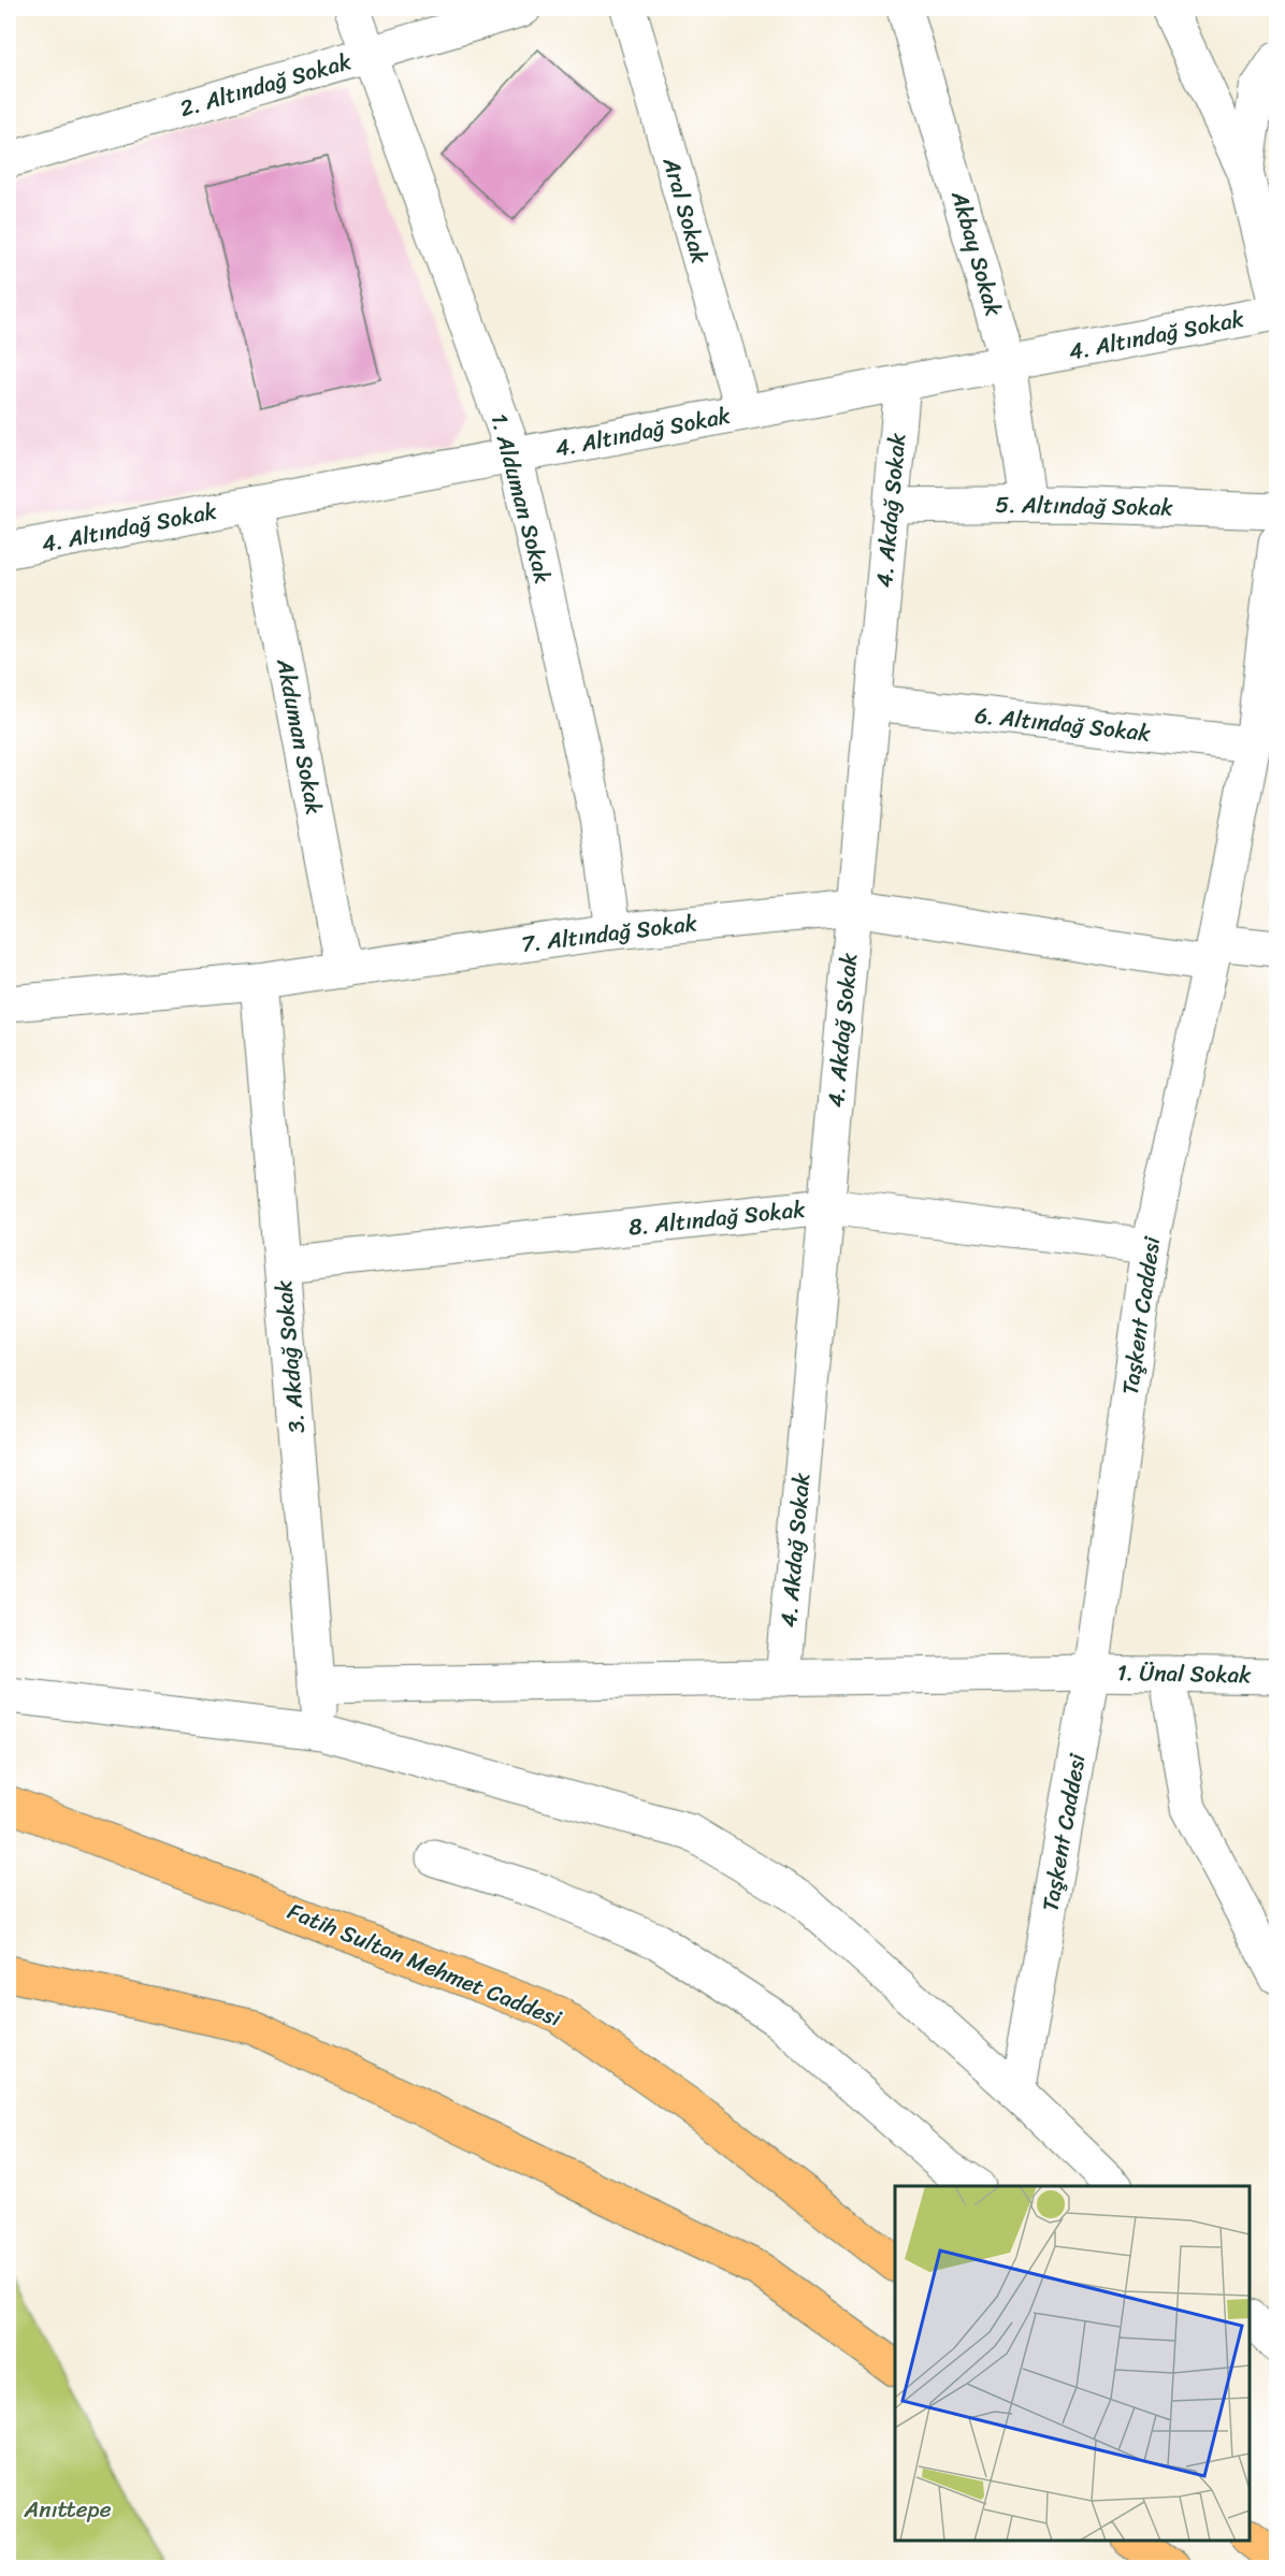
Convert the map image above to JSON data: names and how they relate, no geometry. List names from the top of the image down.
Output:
{
  "streets": {
    "main road": ["Fatih Sultan Mehmet Caddesi"],
    "street": [
      "2. Altındağ Sokak",
      "Aral Sokak",
      "Akbay Sokak",
      "4. Altındağ Sokak",
      "1. Alduman Sokak",
      "5. Altındağ Sokak",
      "4. Akdağ Sokak",
      "6. Altındağ Sokak",
      "Akduman Sokak",
      "7. Altındağ Sokak",
      "8. Altındağ Sokak",
      "Taşkent Caddesi",
      "3. Akdağ Sokak",
      "1. Ünal Sokak"
    ]
  },
  "crossings": [
    ["2. Altındağ Sokak", "1. Alduman Sokak"],
    ["Aral Sokak", "4. Altındağ Sokak"],
    ["Akbay Sokak", "4. Altındağ Sokak"],
    ["Akbay Sokak", "5. Altındağ Sokak"],
    ["4. Altındağ Sokak", "1. Alduman Sokak"],
    ["4. Altındağ Sokak", "4. Akdağ Sokak"],
    ["4. Altındağ Sokak", "Akduman Sokak"],
    ["1. Alduman Sokak", "7. Altındağ Sokak"],
    ["5. Altındağ Sokak", "4. Akdağ Sokak"],
    ["4. Akdağ Sokak", "6. Altındağ Sokak"],
    ["4. Akdağ Sokak", "7. Altındağ Sokak"],
    ["4. Akdağ Sokak", "8. Altındağ Sokak"],
    ["4. Akdağ Sokak", "1. Ünal Sokak"],
    ["6. Altındağ Sokak", "Taşkent Caddesi"],
    ["Akduman Sokak", "7. Altındağ Sokak"],
    ["7. Altındağ Sokak", "Taşkent Caddesi"],
    ["7. Altındağ Sokak", "3. Akdağ Sokak"],
    ["8. Altındağ Sokak", "Taşkent Caddesi"],
    ["8. Altındağ Sokak", "3. Akdağ Sokak"],
    ["Taşkent Caddesi", "1. Ünal Sokak"],
    ["3. Akdağ Sokak", "1. Ünal Sokak"]
  ],
  "parks": ["Anıttepe"]
}
